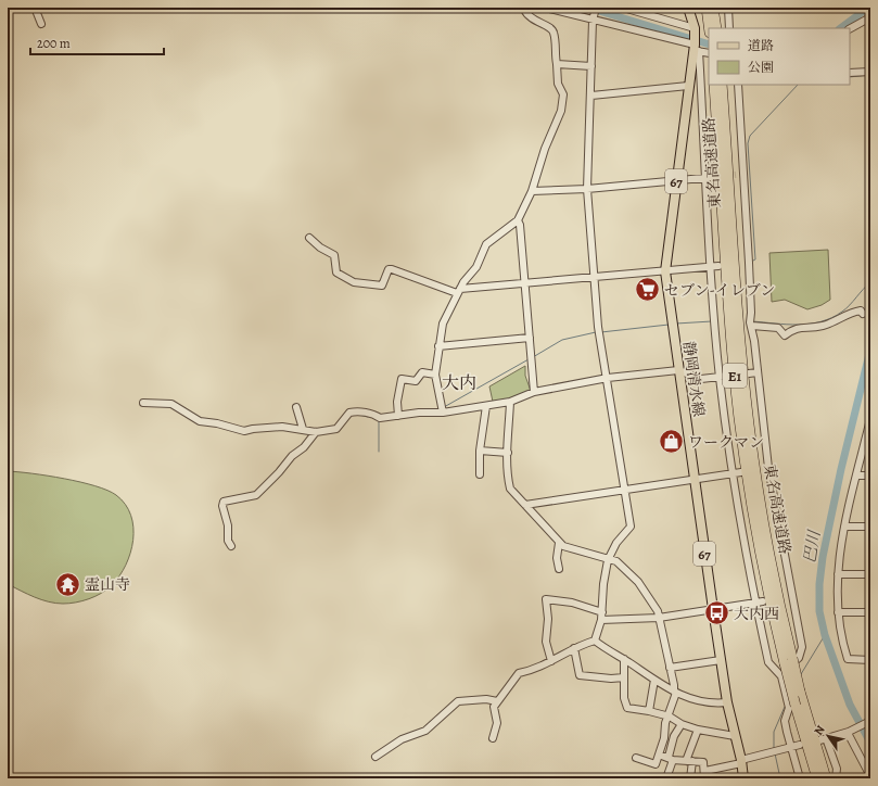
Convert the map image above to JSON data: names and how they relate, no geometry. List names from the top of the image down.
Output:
{
  "streets": {
    "highway": ["東名高速道路", "E1"],
    "main road": ["67", "静岡清水線"]
  },
  "districts": ["大内"],
  "water": ["巴川"],
  "places": {
    "supermarket": ["セブン-イレブン"],
    "shop": ["ワークマン"],
    "temple": ["霊山寺"],
    "bus stop": ["大内西"]
  },
  "legend": ["道路", "公園"],
  "scale_bar": "200 m",
  "north": "top left"
}
